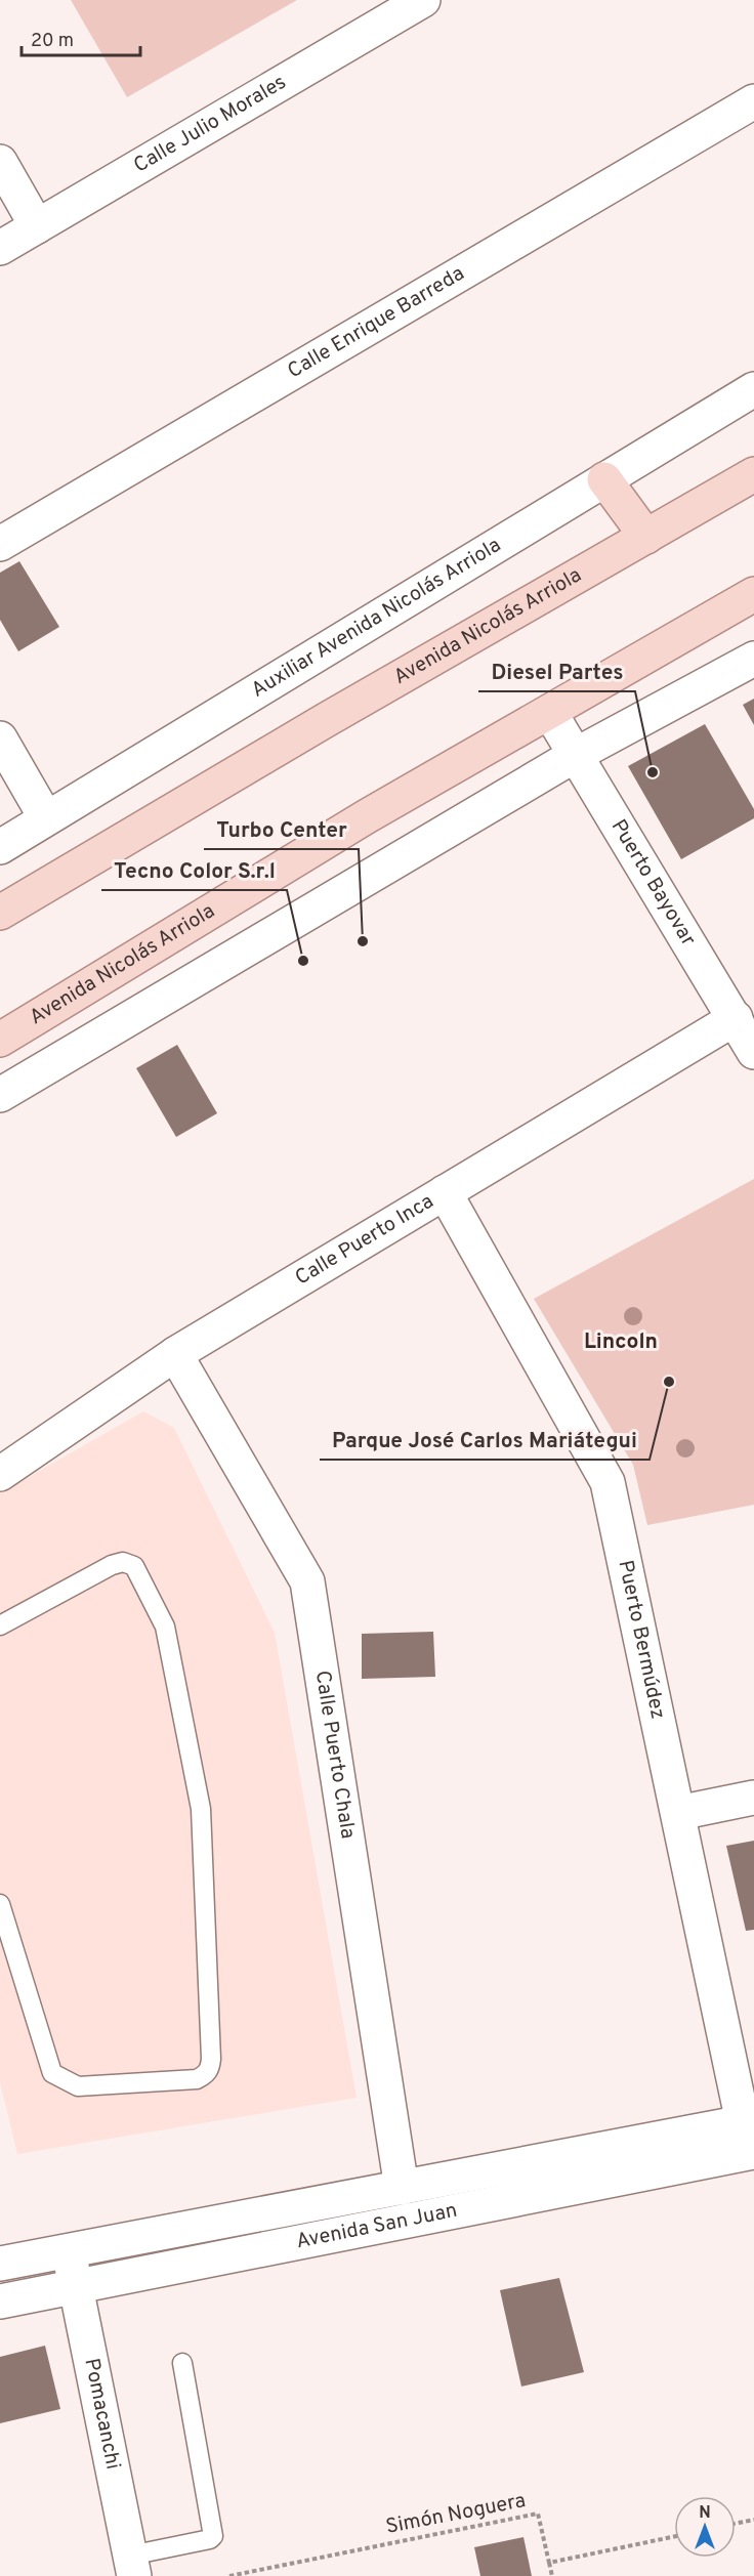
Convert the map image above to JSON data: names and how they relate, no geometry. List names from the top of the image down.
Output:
{
  "streets": {
    "main road": ["Avenida Nicolás Arriola"],
    "street": [
      "Calle Julio Morales",
      "Calle Enrique Barreda",
      "Auxiliar Avenida Nicolás Arriola",
      "Puerto Bayovar",
      "Calle Puerto Inca",
      "Puerto Bermúdez",
      "Calle Puerto Chala",
      "Avenida San Juan",
      "Pomacanchi"
    ],
    "path": ["Simón Noguera"]
  },
  "crossings": [
    ["Avenida Nicolás Arriola", "Puerto Bayovar"],
    ["Puerto Bayovar", "Calle Puerto Inca"],
    ["Calle Puerto Inca", "Puerto Bermúdez"],
    ["Calle Puerto Inca", "Calle Puerto Chala"],
    ["Puerto Bermúdez", "Avenida San Juan"],
    ["Calle Puerto Chala", "Avenida San Juan"],
    ["Avenida San Juan", "Pomacanchi"]
  ],
  "districts": ["Lincoln"],
  "places": [
    "Diesel Partes",
    "Turbo Center",
    "Tecno Color S.r.l",
    "Parque José Carlos Mariátegui"
  ],
  "scale_bar": "20 m",
  "north": "top"
}
